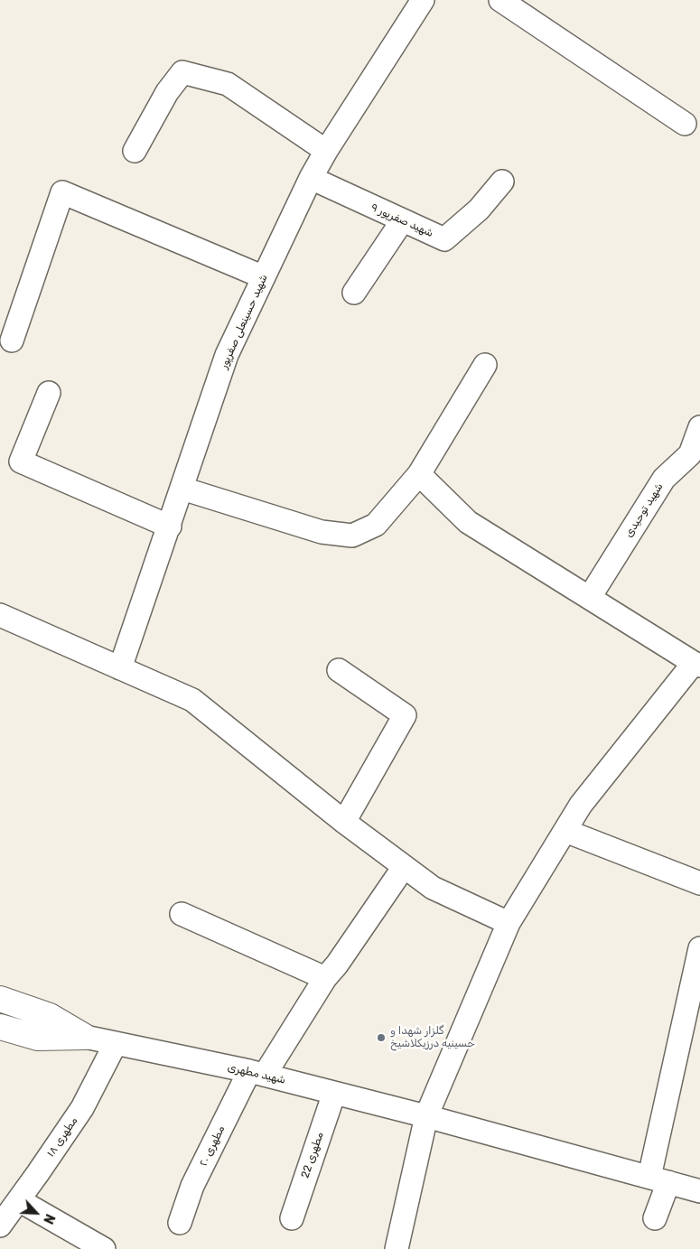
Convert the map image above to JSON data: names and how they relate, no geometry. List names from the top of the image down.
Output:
{
  "streets": {
    "main road": ["شهید مطهری"],
    "street": [
      "شهید صفرپور ۹",
      "شهید حسینعلی صفرپور",
      "شهید توحیدی",
      "مطهری ۱۸",
      "مطهری ۲۰",
      "مطهری 22"
    ]
  },
  "crossings": [
    ["شهید صفرپور ۹", "شهید حسینعلی صفرپور"],
    ["شهید مطهری", "مطهری ۱۸"],
    ["شهید مطهری", "مطهری ۲۰"],
    ["شهید مطهری", "مطهری 22"]
  ],
  "places": ["گلزار شهدا و حسینیه درزیکلاشیخ"],
  "north": "bottom right"
}
